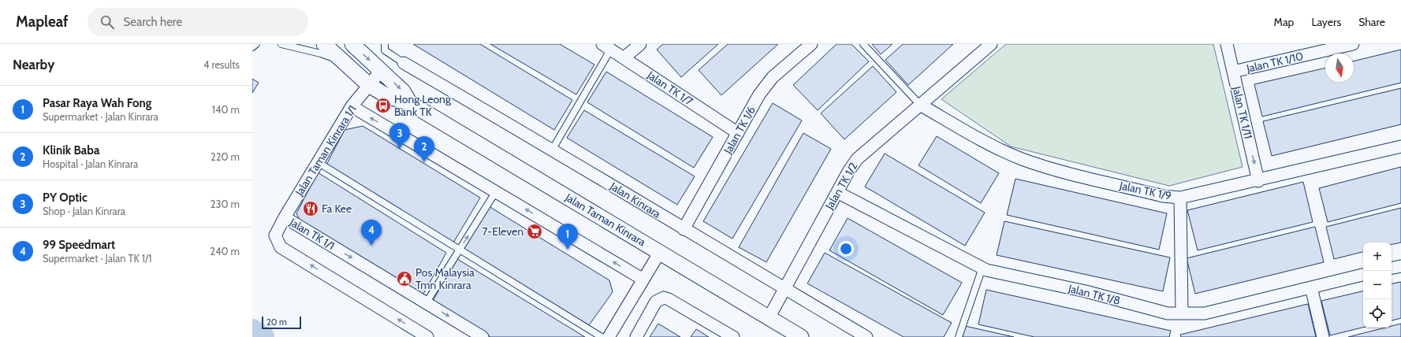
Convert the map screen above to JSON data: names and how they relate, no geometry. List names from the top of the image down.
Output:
{
  "streets": {
    "street": [
      "Jalan TK 1/10",
      "Jalan TK 1/7",
      "Jalan TK 1/11",
      "Jalan TK 1/6",
      "Jalan Taman Kinrara 1/1",
      "Jalan TK 1/2",
      "Jalan TK 1/9",
      "Jalan Kinrara",
      "Jalan Taman Kinrara",
      "Jalan TK 1/1",
      "Jalan TK 1/8"
    ]
  },
  "crossings": [
    ["Jalan TK 1/10", "Jalan TK 1/11"],
    ["Jalan TK 1/7", "Jalan TK 1/6"],
    ["Jalan TK 1/11", "Jalan TK 1/9"],
    ["Jalan TK 1/6", "Jalan Kinrara"],
    ["Jalan Taman Kinrara 1/1", "Jalan Taman Kinrara"],
    ["Jalan Taman Kinrara 1/1", "Jalan TK 1/1"],
    ["Jalan TK 1/2", "Jalan TK 1/9"],
    ["Jalan TK 1/2", "Jalan Kinrara"],
    ["Jalan TK 1/2", "Jalan Taman Kinrara"],
    ["Jalan TK 1/2", "Jalan TK 1/8"]
  ],
  "one_way": ["Jalan TK 1/11"],
  "places": {
    "bus stop": ["Hong Leong Bank TK"],
    "restaurant": ["Fa Kee"],
    "supermarket": ["7-Eleven"],
    "public building": ["Pos Malaysia Tmn Kinrara"]
  },
  "scale_bar": "20 m",
  "north": "bottom",
  "page": {
    "header": "Mapleaf",
    "search": "Search here",
    "nav": ["Map", "Layers", "Share"],
    "heading": ["Nearby", "4 results"],
    "list": [
      {
        "mark": "1",
        "name": "Pasar Raya Wah Fong",
        "note": "Supermarket · Jalan Kinrara",
        "value": "140 m"
      },
      {
        "mark": "2",
        "name": "Klinik Baba",
        "note": "Hospital · Jalan Kinrara",
        "value": "220 m"
      },
      {
        "mark": "3",
        "name": "PY Optic",
        "note": "Shop · Jalan Kinrara",
        "value": "230 m"
      },
      {
        "mark": "4",
        "name": "99 Speedmart",
        "note": "Supermarket · Jalan TK 1/1",
        "value": "240 m"
      }
    ],
    "pins": [
      "3",
      "2",
      "4",
      "1"
    ],
    "map_buttons": ["+", "−"],
    "scale": "20 m"
  }
}
